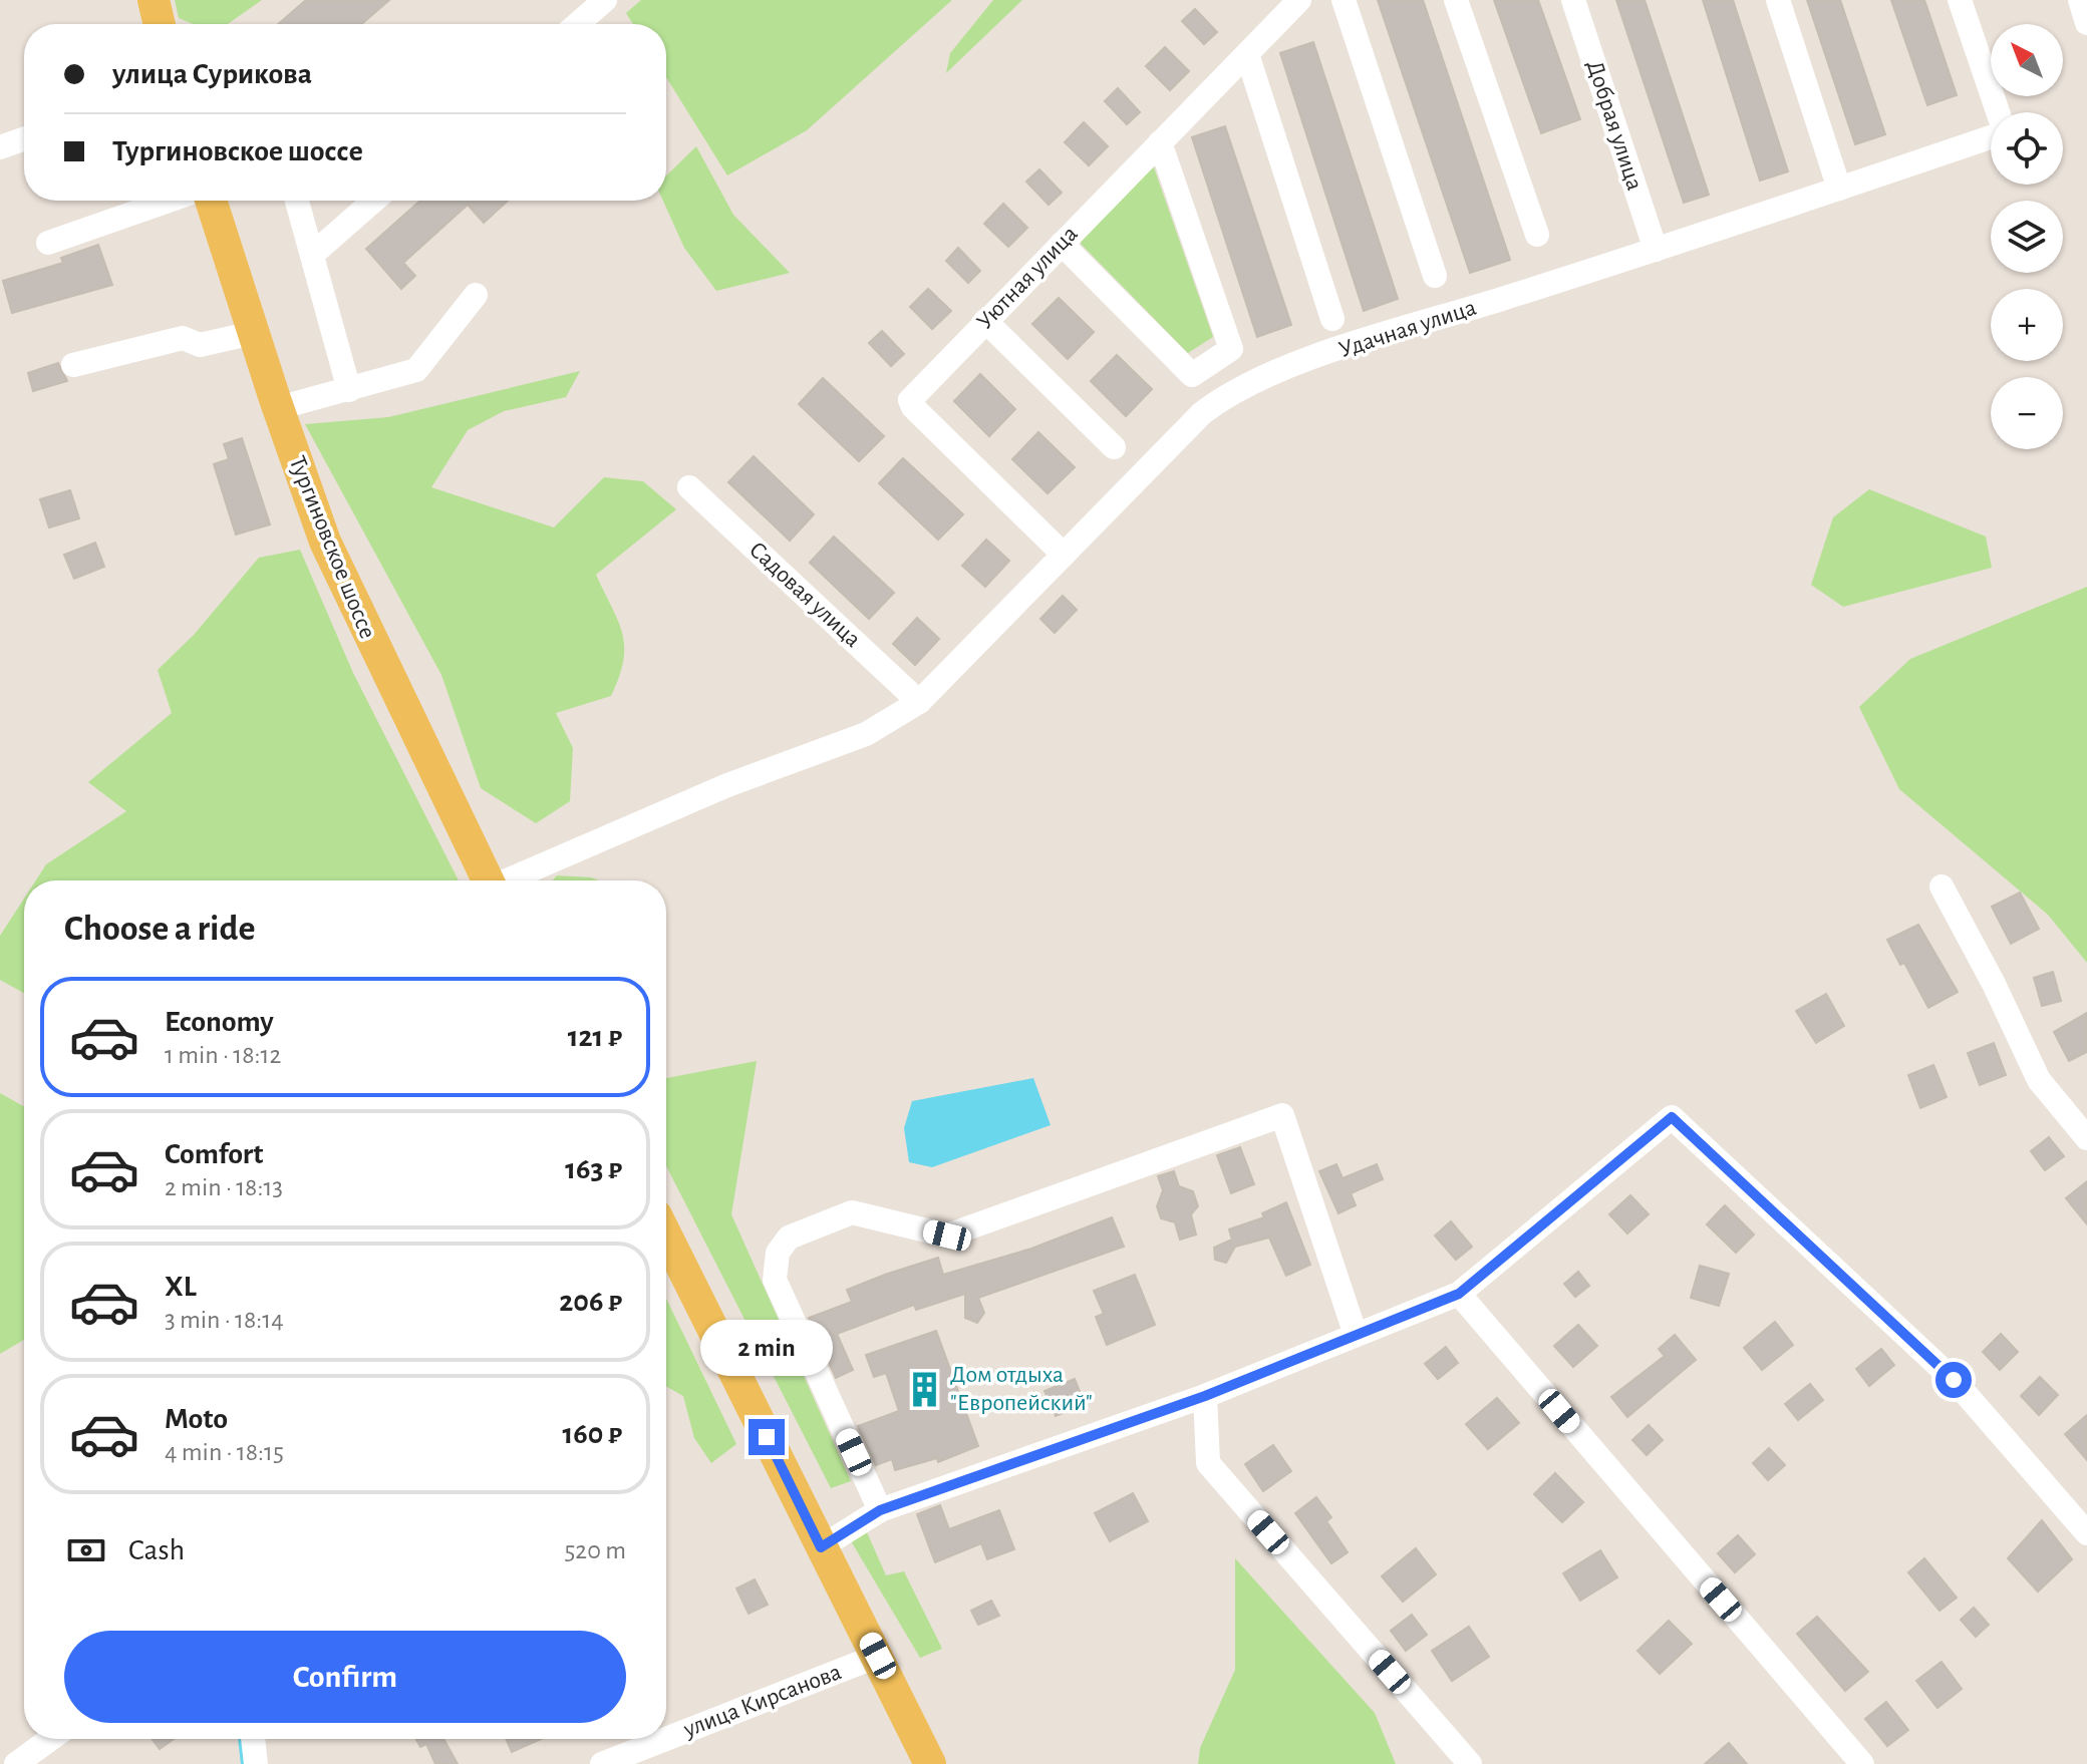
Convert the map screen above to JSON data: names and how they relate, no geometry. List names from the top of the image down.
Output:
{
  "streets": {
    "main road": ["Тургиновское шоссе"],
    "street": [
      "Добрая улица",
      "Уютная улица",
      "Удачная улица",
      "Садовая улица",
      "улица Кирсанова"
    ]
  },
  "crossings": [
    ["Добрая улица", "Удачная улица"],
    ["Уютная улица", "Удачная улица"],
    ["Удачная улица", "Садовая улица"]
  ],
  "places": {
    "building": ["Дом отдыха \"Европейский\""]
  },
  "north": "top left",
  "page": {
    "map_buttons": ["+", "−"],
    "banner": ["улица Сурикова", "Тургиновское шоссе"],
    "heading": "Choose a ride",
    "list": [
      {
        "name": "Economy",
        "note": "1 min · 18:12",
        "value": "121 ₽"
      },
      {
        "name": "Comfort",
        "note": "2 min · 18:13",
        "value": "163 ₽"
      },
      {
        "name": "XL",
        "note": "3 min · 18:14",
        "value": "206 ₽"
      },
      {
        "name": "Moto",
        "note": "4 min · 18:15",
        "value": "160 ₽"
      }
    ],
    "bubble": "2 min",
    "pay": ["Cash", "520 m"],
    "buttons": "Confirm"
  }
}
